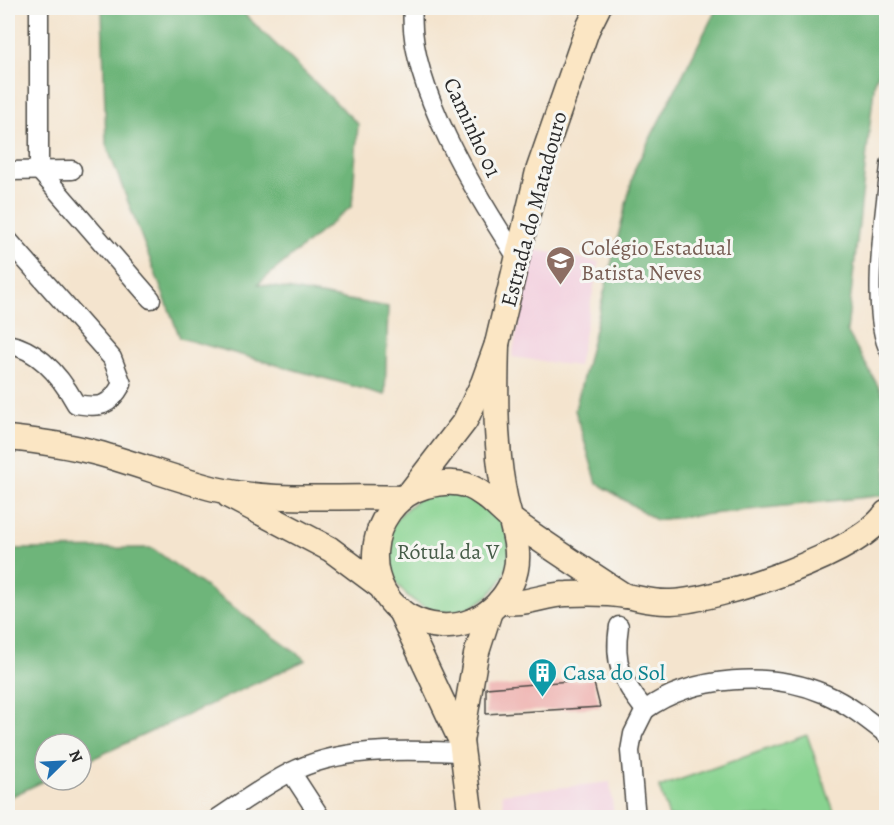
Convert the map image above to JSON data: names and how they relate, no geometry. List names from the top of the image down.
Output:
{
  "streets": {
    "main road": ["Estrada do Matadouro"],
    "street": ["Caminho 01"]
  },
  "crossings": [
    ["Caminho 01", "Estrada do Matadouro"]
  ],
  "parks": ["Rótula da V"],
  "places": {
    "school or university": ["Colégio Estadual Batista Neves"],
    "building": ["Casa do Sol"]
  },
  "north": "top right"
}
